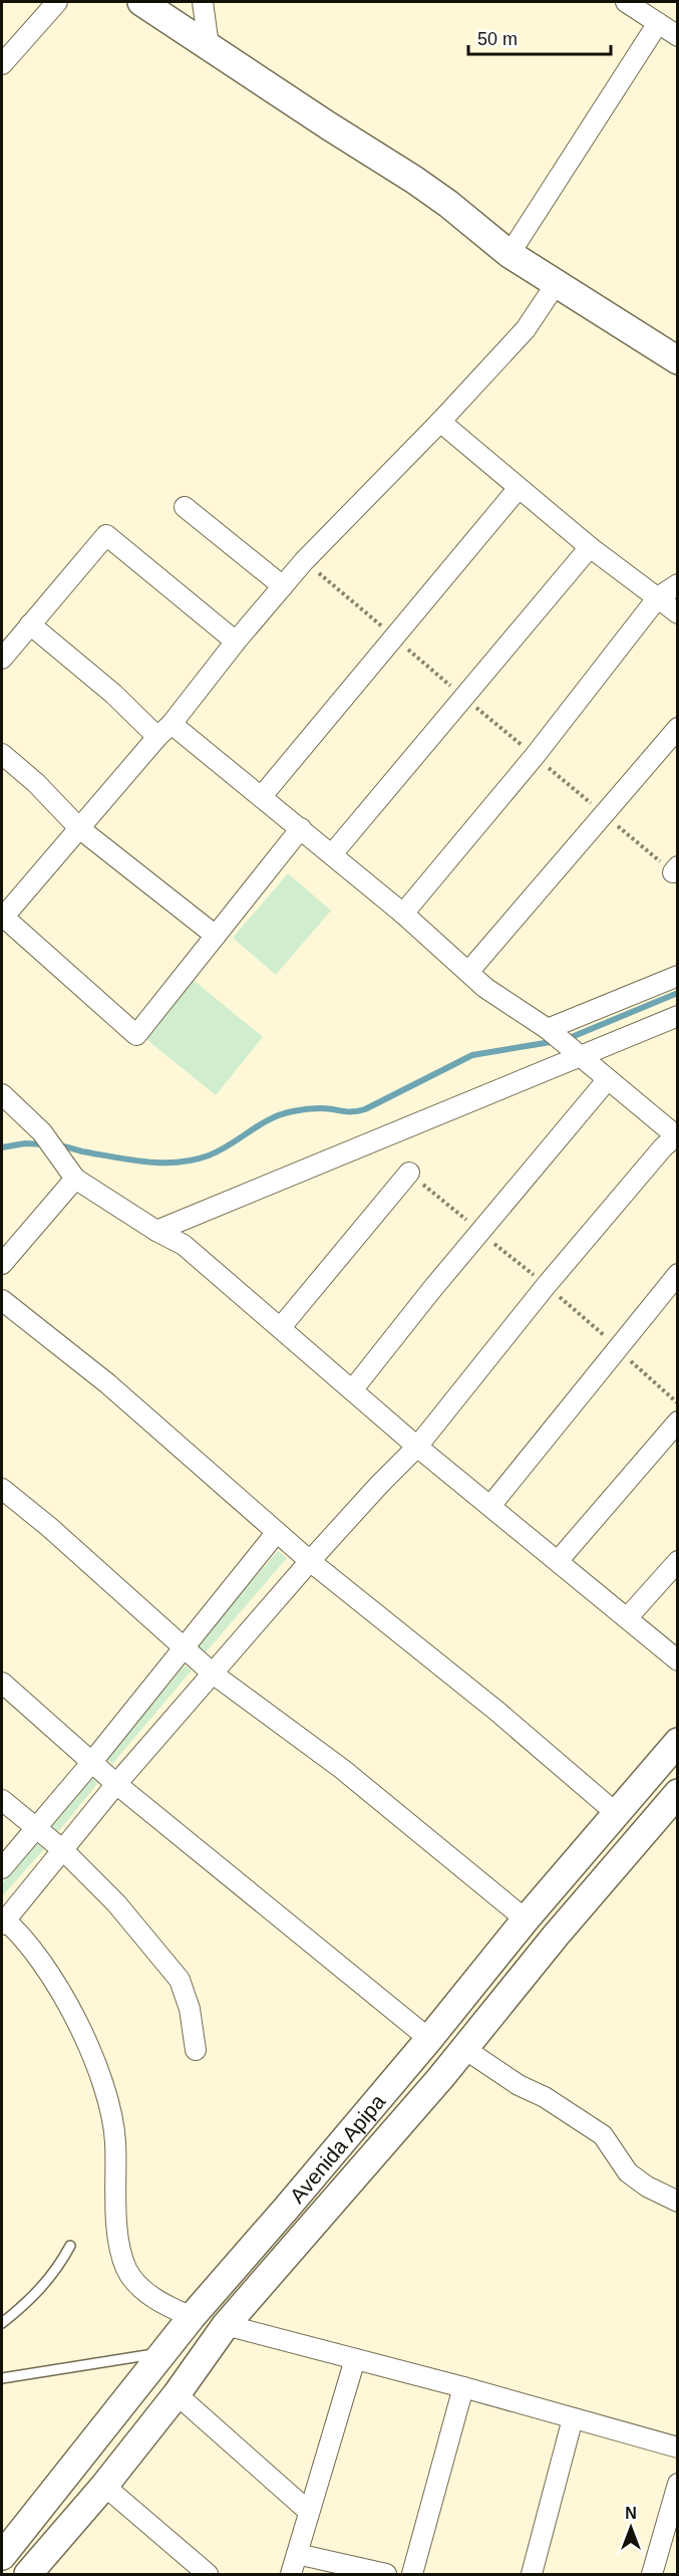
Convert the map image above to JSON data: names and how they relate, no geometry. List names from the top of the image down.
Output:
{
  "streets": {
    "street": ["Avenida Apipa"]
  },
  "scale_bar": "50 m",
  "north": "top"
}
